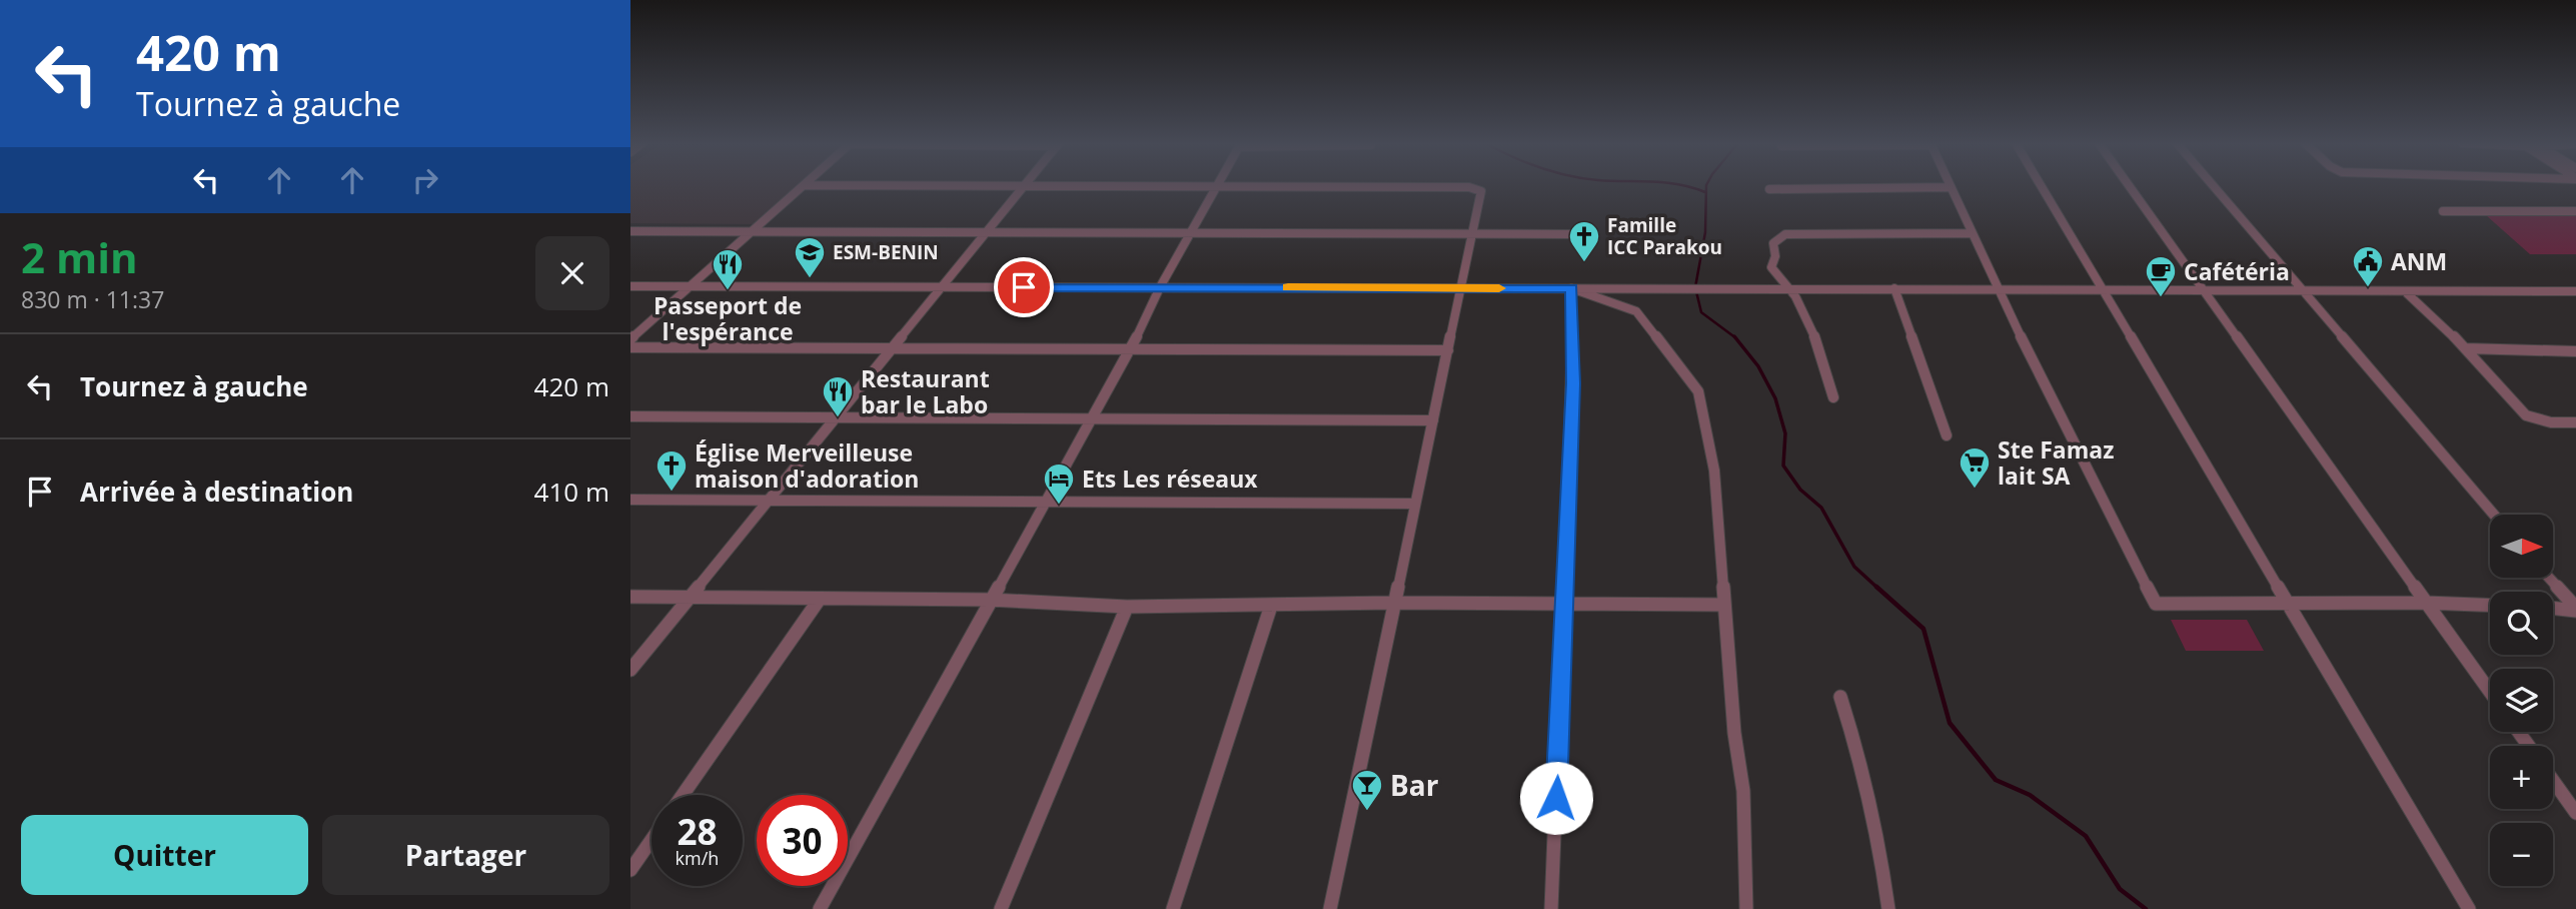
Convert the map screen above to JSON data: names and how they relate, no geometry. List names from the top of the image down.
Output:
{
  "places": {
    "church": ["Famille ICC Parakou", "Église Merveilleuse maison d'adoration"],
    "school or university": ["ESM-BENIN"],
    "public building": ["ANM"],
    "restaurant": ["Passeport de l'espérance", "Restaurant bar le Labo"],
    "cafe": ["Cafétéria"],
    "supermarket": ["Ste Famaz lait SA"],
    "hotel": ["Ets Les réseaux"],
    "bar": ["Bar"]
  },
  "north": "right",
  "page": {
    "turn": ["420 m", "Tournez à gauche"],
    "heading": ["2 min", "830 m · 11:37"],
    "list": [
      {
        "name": "Tournez à gauche",
        "value": "420 m"
      },
      {
        "name": "Arrivée à destination",
        "value": "410 m"
      }
    ],
    "map_buttons": ["+", "−"],
    "speed": "28 km/h",
    "limit": "30",
    "buttons": ["Quitter", "Partager"]
  }
}
